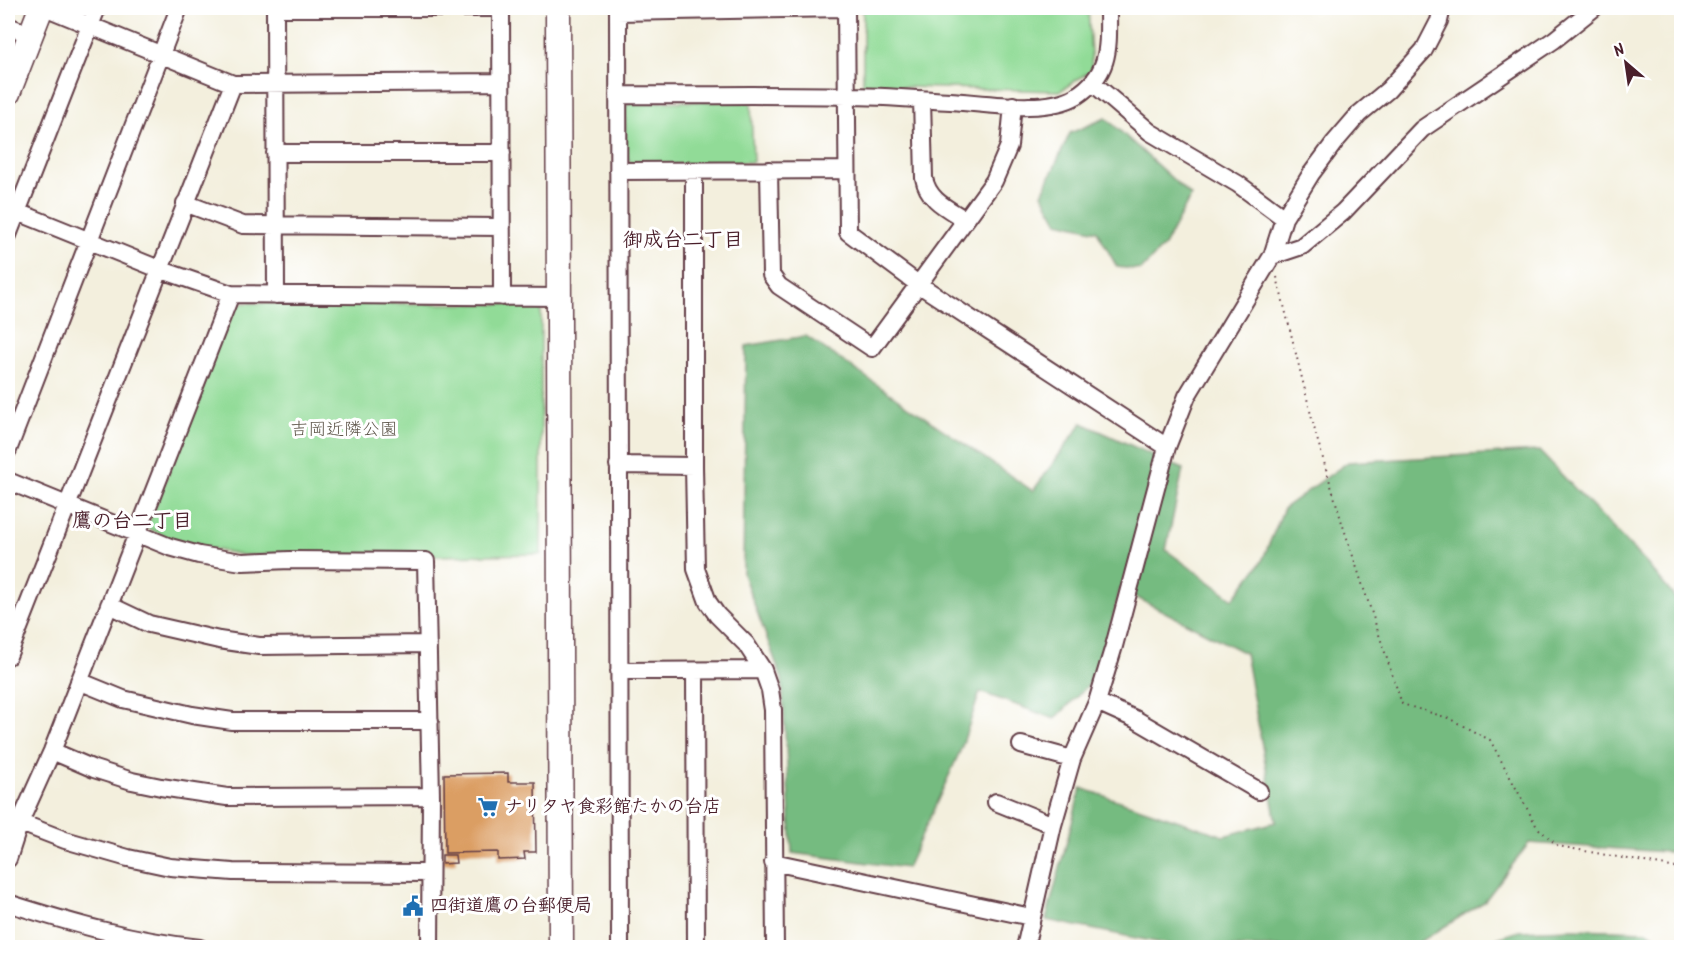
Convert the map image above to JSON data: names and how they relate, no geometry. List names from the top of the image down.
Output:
{
  "districts": ["御成台二丁目", "鷹の台二丁目"],
  "parks": ["吉岡近隣公園"],
  "places": {
    "supermarket": ["ナリタヤ食彩館たかの台店"],
    "public building": ["四街道鷹の台郵便局"]
  },
  "north": "top left"
}
